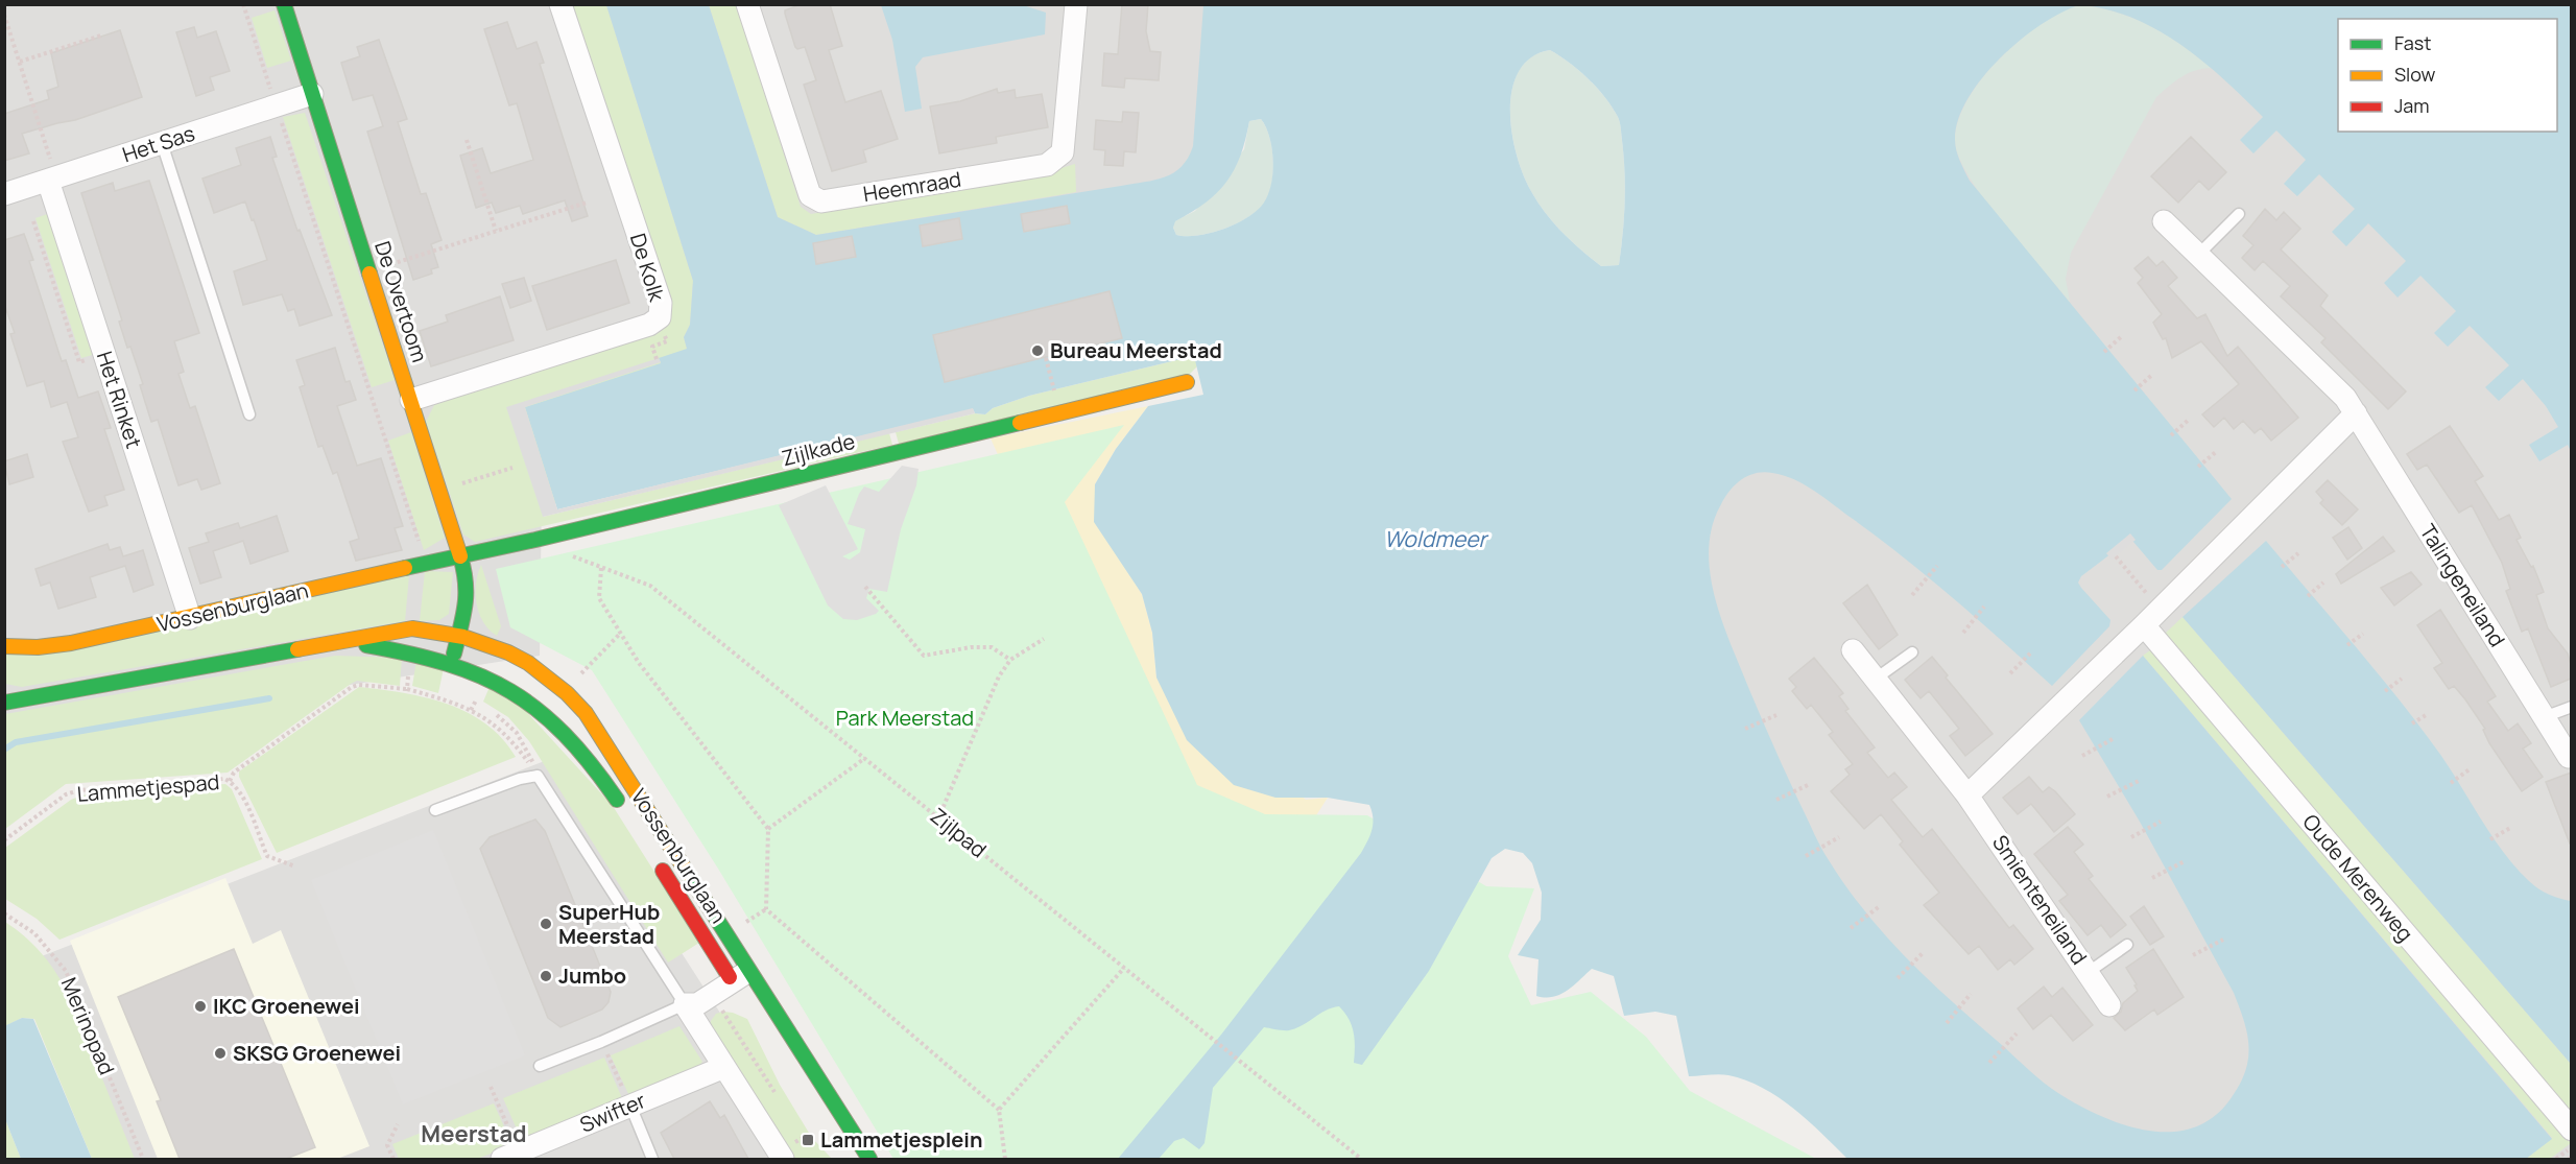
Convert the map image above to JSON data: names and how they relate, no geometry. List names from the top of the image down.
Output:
{
  "streets": {
    "street": [
      "Het Sas",
      "Heemraad",
      "De Kolk",
      "De Overtoom",
      "Het Rinket",
      "Zijlkade",
      "Talingeneiland",
      "Vossenburglaan",
      "Oude Merenweg",
      "Smienteneiland",
      "Swifter"
    ],
    "path": ["Lammetjespad", "Zijlpad", "Merinopad"]
  },
  "crossings": [
    ["Het Sas", "De Overtoom"],
    ["Het Sas", "Het Rinket"],
    ["De Kolk", "De Overtoom"],
    ["De Overtoom", "Zijlkade"],
    ["De Overtoom", "Vossenburglaan"],
    ["Het Rinket", "Vossenburglaan"],
    ["Zijlkade", "Vossenburglaan"],
    ["Zijlkade", "Zijlpad"]
  ],
  "districts": ["Meerstad"],
  "water": ["Woldmeer"],
  "parks": ["Park Meerstad"],
  "places": {
    "other": [
      "Bureau Meerstad",
      "SuperHub Meerstad",
      "Jumbo",
      "IKC Groenewei",
      "SKSG Groenewei"
    ],
    "transit": ["Lammetjesplein"]
  },
  "legend": ["Fast", "Slow", "Jam"]
}
